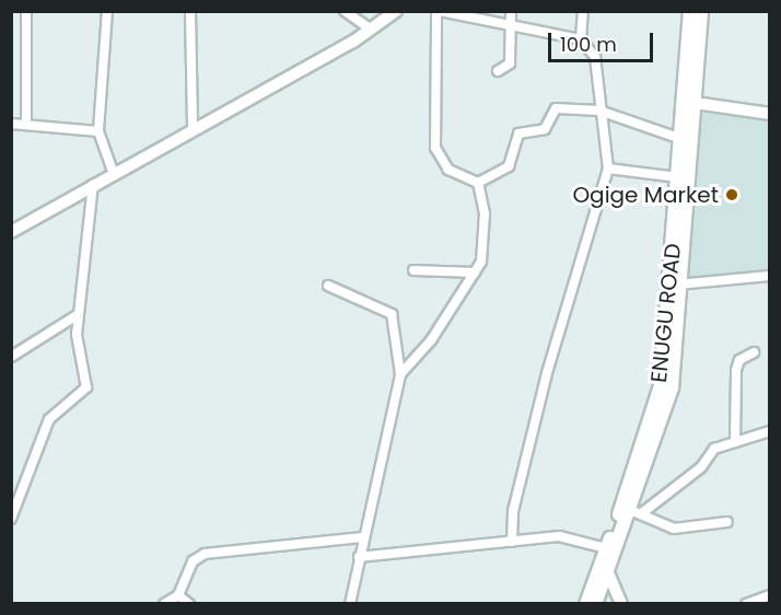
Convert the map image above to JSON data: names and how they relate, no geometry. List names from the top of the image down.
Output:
{
  "streets": {
    "main road": ["ENUGU ROAD"]
  },
  "places": ["Ogige Market"],
  "scale_bar": "100 m"
}
